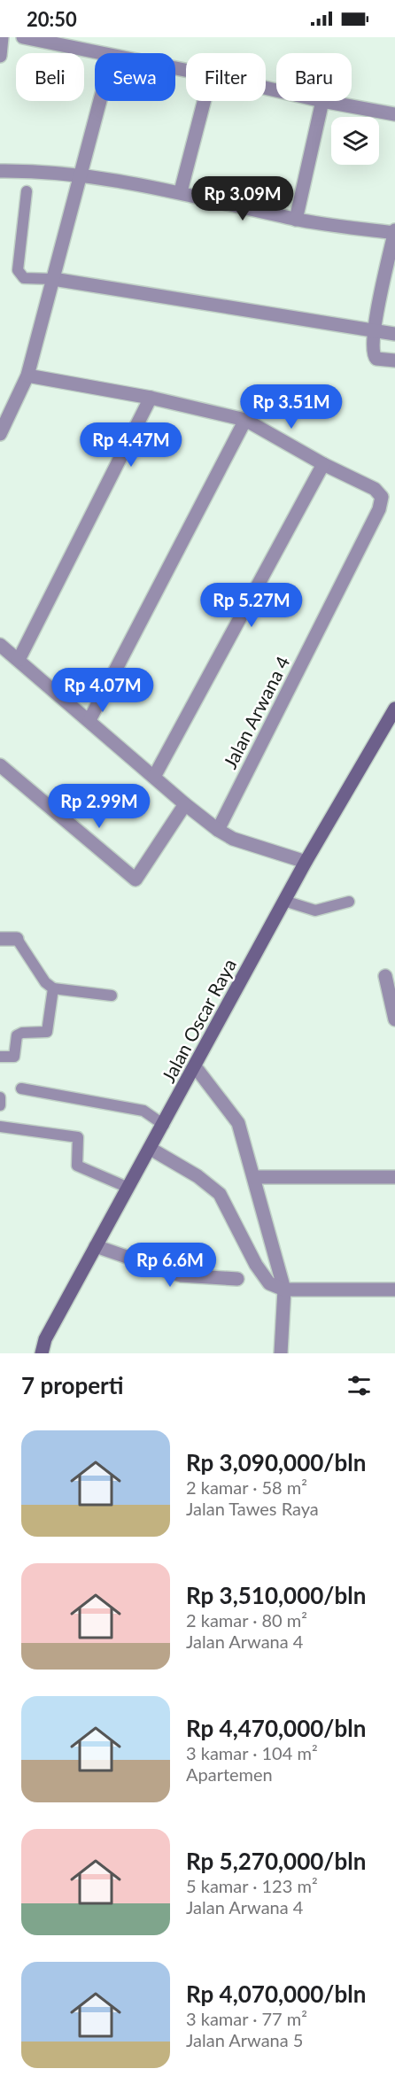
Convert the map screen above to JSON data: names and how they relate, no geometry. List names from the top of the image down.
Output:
{
  "streets": {
    "street": ["Jalan Arwana 4", "Jalan Oscar Raya"]
  },
  "page": {
    "status": "20:50",
    "chip": [
      "Beli",
      "Sewa",
      "Filter",
      "Baru"
    ],
    "price": [
      "Rp 3.09M",
      "Rp 3.51M",
      "Rp 4.47M",
      "Rp 5.27M",
      "Rp 4.07M",
      "Rp 2.99M",
      "Rp 6.6M"
    ],
    "heading": "7 properti",
    "list": [
      {
        "name": "Rp 3,090,000/bln",
        "note": "2 kamar · 58 m² · Jalan Tawes Raya"
      },
      {
        "name": "Rp 3,510,000/bln",
        "note": "2 kamar · 80 m² · Jalan Arwana 4"
      },
      {
        "name": "Rp 4,470,000/bln",
        "note": "3 kamar · 104 m² · Apartemen"
      },
      {
        "name": "Rp 5,270,000/bln",
        "note": "5 kamar · 123 m² · Jalan Arwana 4"
      },
      {
        "name": "Rp 4,070,000/bln",
        "note": "3 kamar · 77 m² · Jalan Arwana 5"
      }
    ]
  }
}
